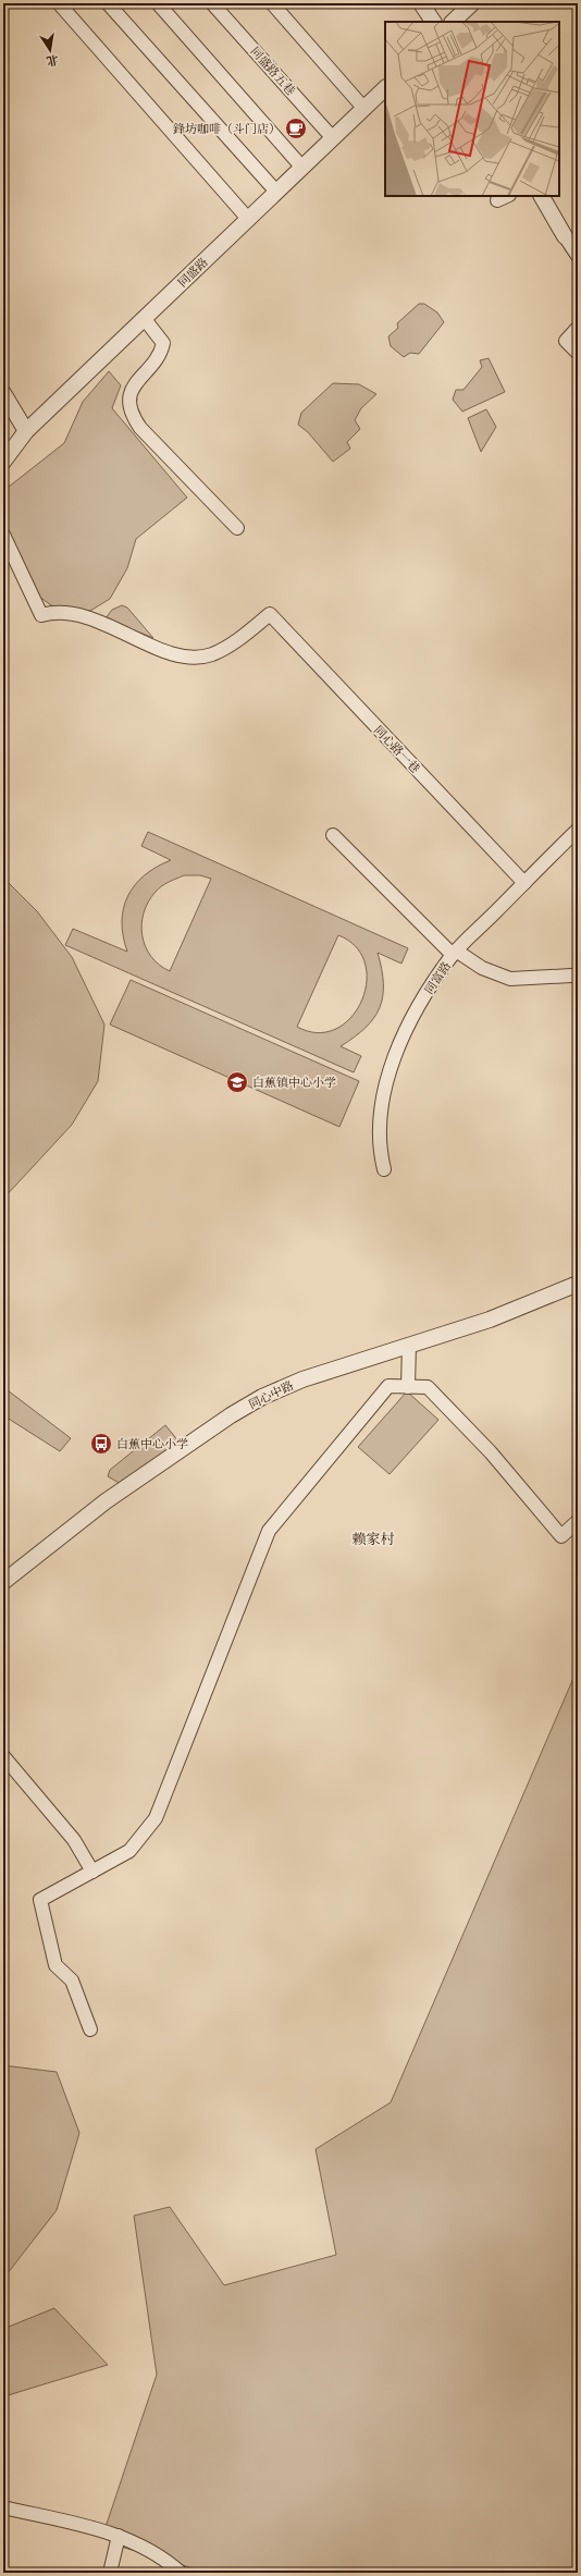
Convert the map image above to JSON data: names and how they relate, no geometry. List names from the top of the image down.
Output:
{
  "streets": {
    "street": [
      "同盛路五巷",
      "同盛路",
      "同心路一巷",
      "同富路",
      "同心中路"
    ]
  },
  "crossings": [
    ["同盛路五巷", "同盛路"],
    ["同心路一巷", "同富路"]
  ],
  "districts": ["赖家村"],
  "places": {
    "cafe": ["鋒坊咖啡（斗门店）"],
    "school or university": ["白蕉镇中心小学"],
    "bus stop": ["白蕉中心小学"]
  },
  "north": "bottom"
}
